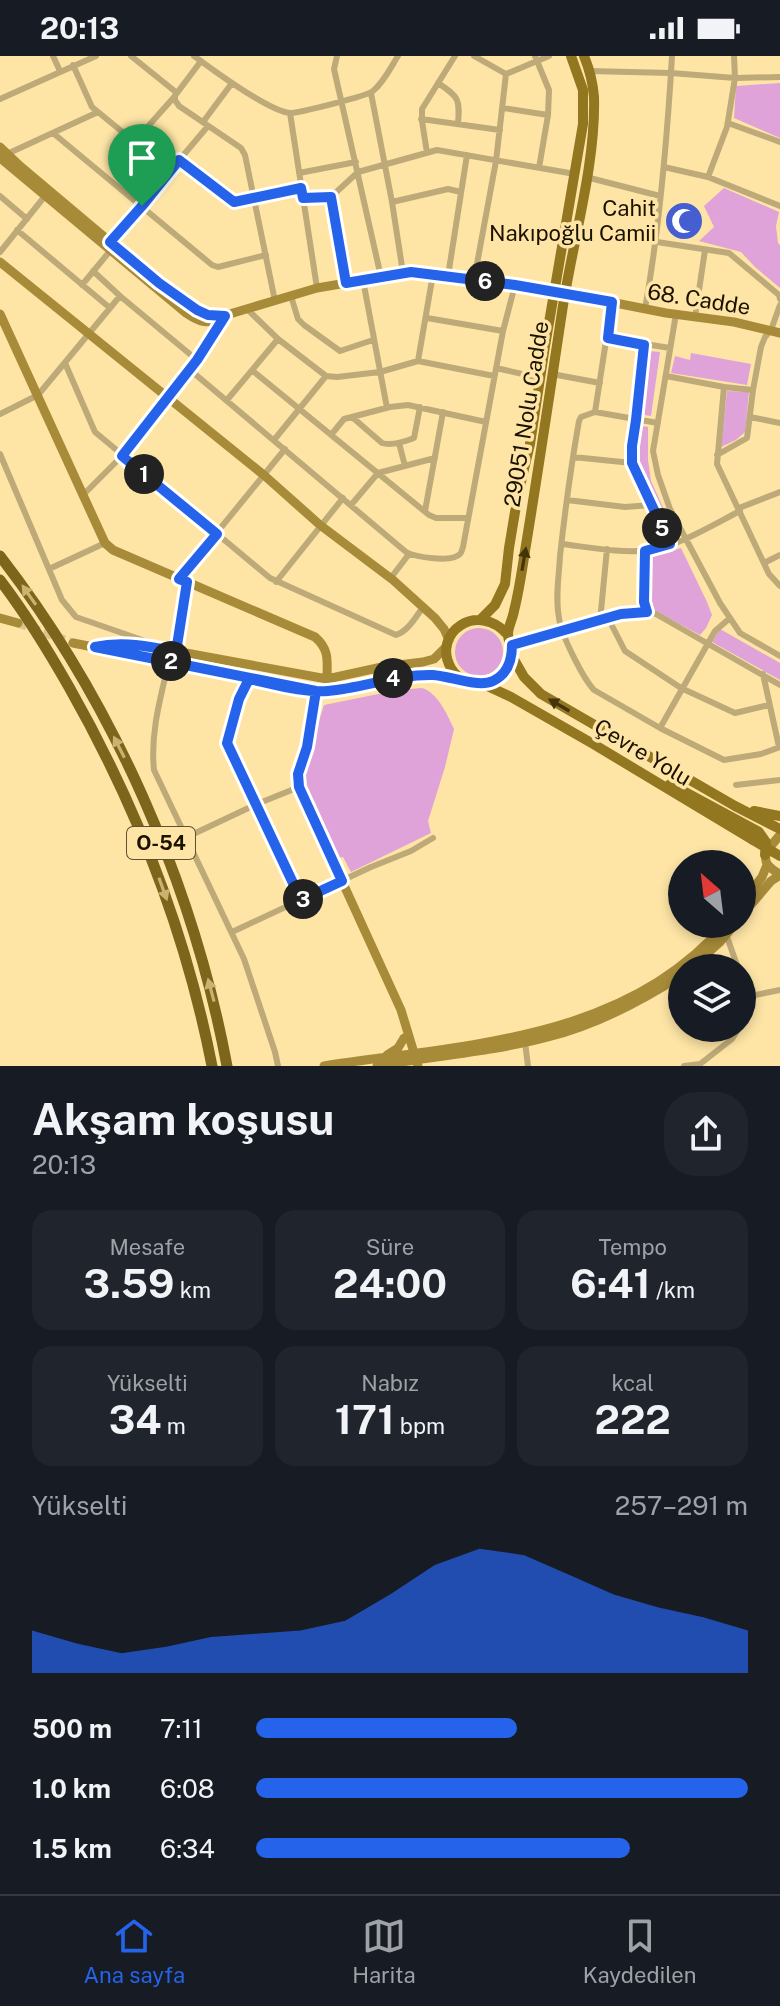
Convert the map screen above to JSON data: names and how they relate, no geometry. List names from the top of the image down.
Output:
{
  "streets": {
    "highway": ["O-54"],
    "main road": ["29051 Nolu Cadde", "Çevre Yolu"],
    "street": ["68. Cadde"]
  },
  "crossings": [
    ["68. Cadde", "29051 Nolu Cadde"],
    ["29051 Nolu Cadde", "Çevre Yolu"]
  ],
  "places": {
    "mosque": ["Cahit Nakıpoğlu Camii"]
  },
  "north": "top left",
  "page": {
    "status": "20:13",
    "pins": [
      "6",
      "1",
      "5",
      "2",
      "4",
      "3"
    ],
    "heading": ["Akşam koşusu", "20:13"],
    "stats": [
      ["Mesafe", "3.59 km"],
      ["Süre", "24:00"],
      ["Tempo", "6:41 /km"],
      ["Yükselti", "34 m"],
      ["Nabız", "171 bpm"],
      ["kcal", "222"]
    ],
    "chart": ["Yükselti", "257–291 m"],
    "list": [
      {
        "name": "500 m",
        "note": "7:11"
      },
      {
        "name": "1.0 km",
        "note": "6:08"
      },
      {
        "name": "1.5 km",
        "note": "6:34"
      }
    ],
    "tabs": ["Ana sayfa", "Harita", "Kaydedilen"]
  }
}
